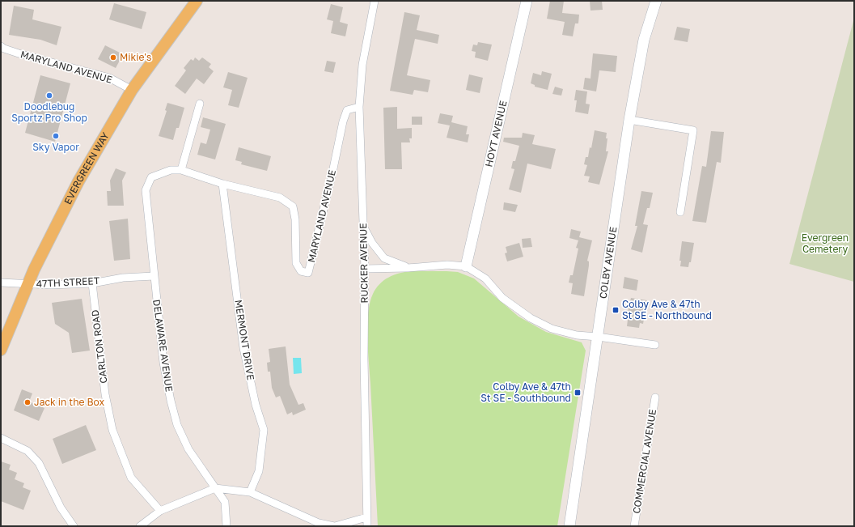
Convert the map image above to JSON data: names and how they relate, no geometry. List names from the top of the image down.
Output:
{
  "streets": {
    "main road": ["HOYT AVENUE", "EVERGREEN WAY", "COLBY AVENUE"],
    "street": [
      "MARYLAND AVENUE",
      "RUCKER AVENUE",
      "47TH STREET",
      "MERMONT DRIVE",
      "DELAWARE AVENUE",
      "CARLTON ROAD",
      "COMMERCIAL AVENUE"
    ]
  },
  "crossings": [
    ["MARYLAND AVENUE", "EVERGREEN WAY"],
    ["MARYLAND AVENUE", "RUCKER AVENUE"],
    ["MARYLAND AVENUE", "MERMONT DRIVE"],
    ["MARYLAND AVENUE", "DELAWARE AVENUE"],
    ["EVERGREEN WAY", "47TH STREET"],
    ["47TH STREET", "DELAWARE AVENUE"],
    ["47TH STREET", "CARLTON ROAD"]
  ],
  "parks": ["Evergreen Cemetery"],
  "places": {
    "other": [
      "Mikie's",
      "Doodlebug Sportz Pro Shop",
      "Sky Vapor",
      "Jack in the Box"
    ],
    "transit": ["Colby Ave & 47th St SE - Northbound", "Colby Ave & 47th St SE - Southbound"]
  }
}
